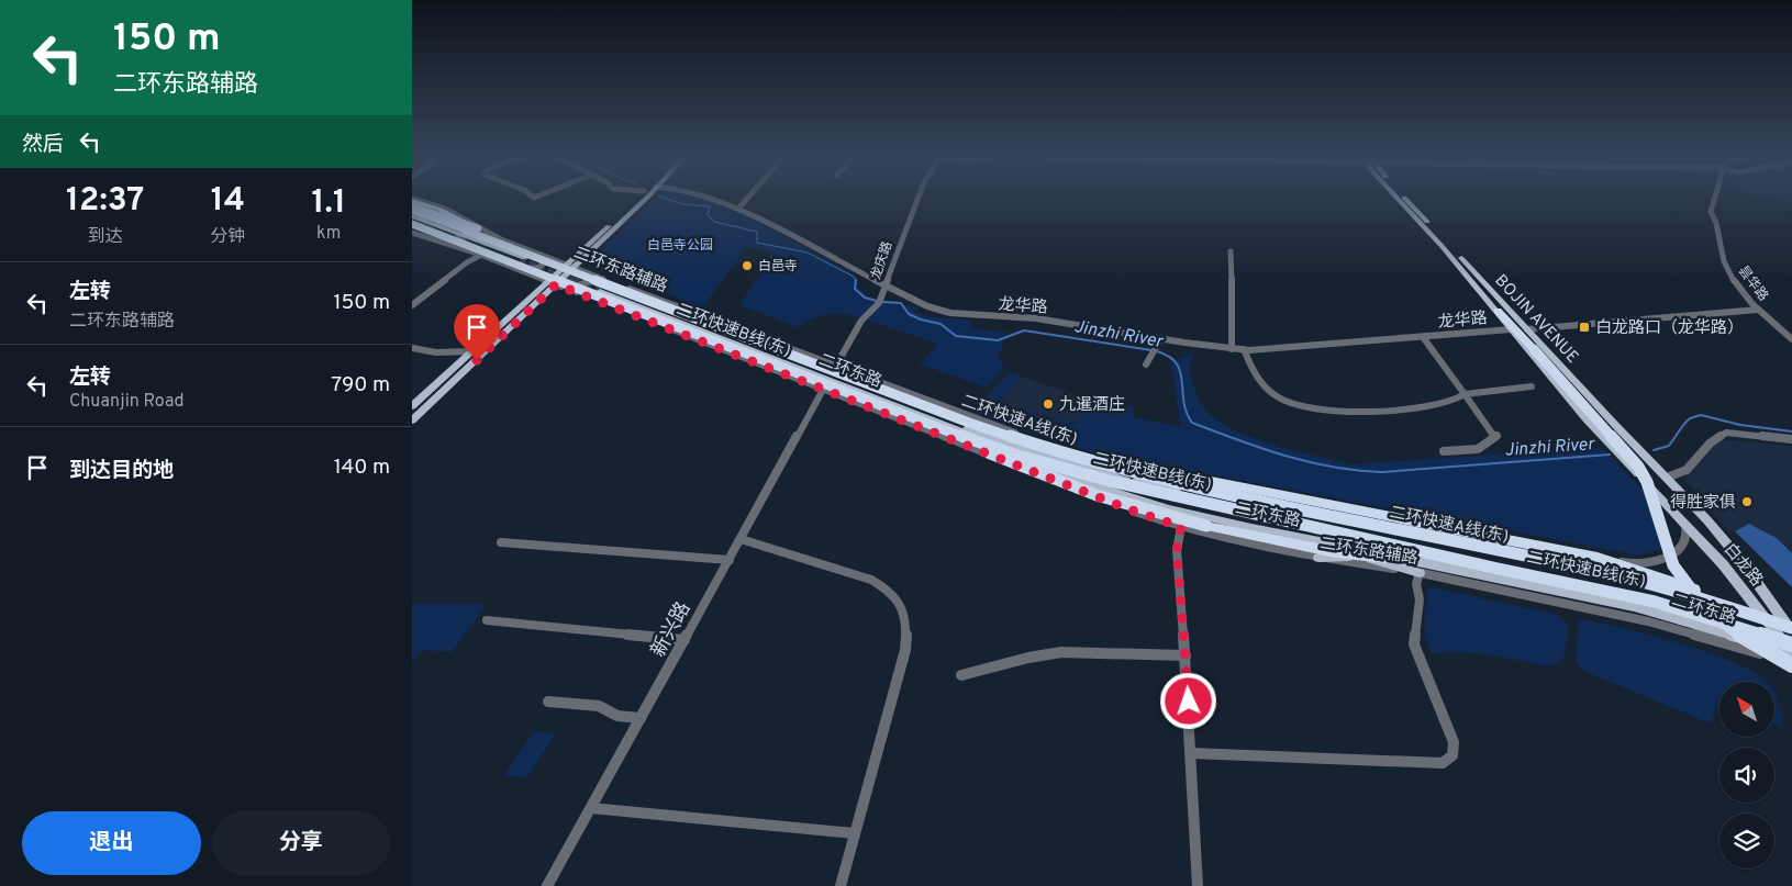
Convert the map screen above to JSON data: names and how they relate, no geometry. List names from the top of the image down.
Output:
{
  "streets": {
    "highway": ["二环快速B线(东)", "二环快速A线(东)"],
    "main road": ["BOJIN AVENUE", "二环东路", "白龙路"],
    "street": [
      "龙庆路",
      "二环东路辅路",
      "昙华路",
      "龙华路",
      "新兴路"
    ]
  },
  "crossings": [
    ["龙庆路", "二环东路辅路"],
    ["龙庆路", "龙华路"],
    ["二环东路辅路", "二环快速B线(东)"],
    ["二环东路辅路", "二环东路"],
    ["二环东路辅路", "二环快速A线(东)"],
    ["二环东路辅路", "白龙路"],
    ["二环东路辅路", "新兴路"],
    ["龙华路", "BOJIN AVENUE"],
    ["BOJIN AVENUE", "白龙路"],
    ["二环快速B线(东)", "二环东路"],
    ["二环东路", "白龙路"],
    ["二环快速A线(东)", "白龙路"]
  ],
  "water": ["Jinzhi River"],
  "parks": ["白邑寺公园"],
  "places": {
    "other": ["白邑寺", "九暹酒庄", "得胜家俱"],
    "transit": ["白龙路口（龙华路）"]
  },
  "north": "top left",
  "page": {
    "turn": ["150 m", "二环东路辅路"],
    "then": "然后",
    "eta": [
      "12:37",
      "到达",
      "14",
      "分钟",
      "1.1",
      "km"
    ],
    "list": [
      {
        "name": "左转",
        "note": "二环东路辅路",
        "value": "150 m"
      },
      {
        "name": "左转",
        "note": "Chuanjin Road",
        "value": "790 m"
      },
      {
        "name": "到达目的地",
        "value": "140 m"
      }
    ],
    "buttons": ["退出", "分享"]
  }
}
